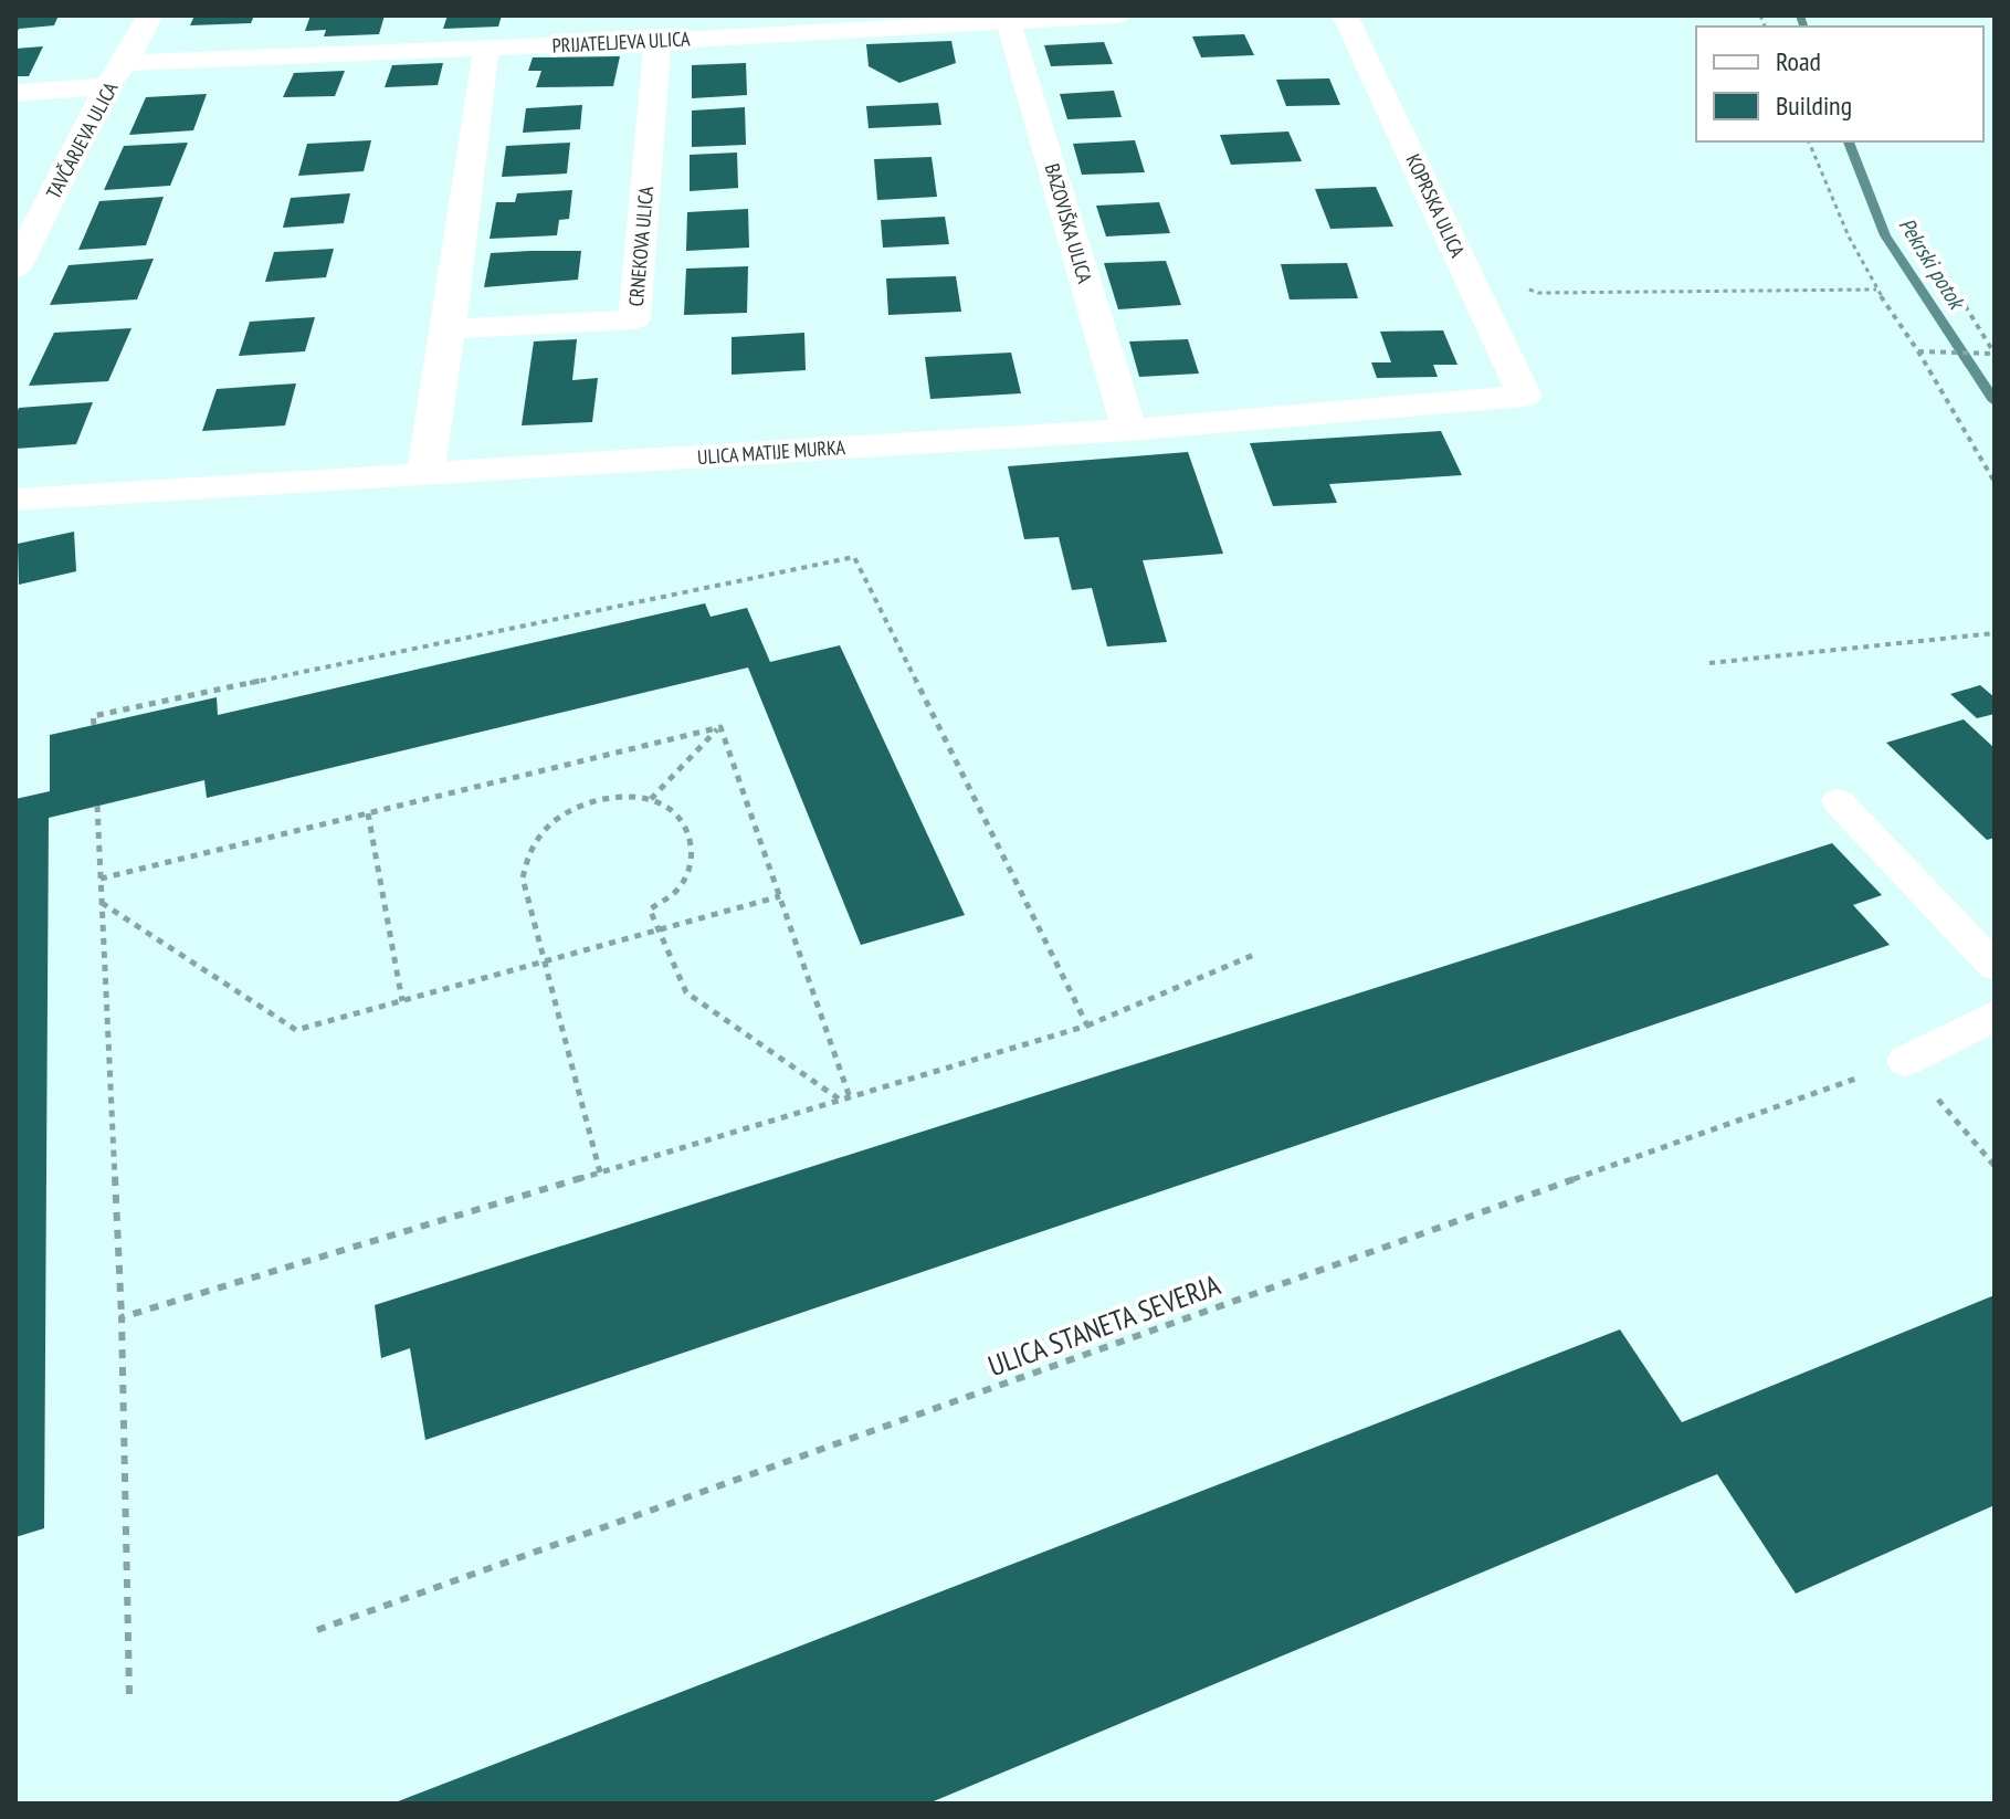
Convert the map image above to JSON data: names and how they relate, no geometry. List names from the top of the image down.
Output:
{
  "streets": {
    "street": [
      "PRIJATELJEVA ULICA",
      "TAVČARJEVA ULICA",
      "KOPRSKA ULICA",
      "BAZOVIŠKA ULICA",
      "CRNEKOVA ULICA",
      "ULICA MATIJE MURKA"
    ],
    "path": ["ULICA STANETA SEVERJA"]
  },
  "crossings": [
    ["PRIJATELJEVA ULICA", "TAVČARJEVA ULICA"],
    ["PRIJATELJEVA ULICA", "BAZOVIŠKA ULICA"],
    ["PRIJATELJEVA ULICA", "CRNEKOVA ULICA"],
    ["KOPRSKA ULICA", "ULICA MATIJE MURKA"],
    ["BAZOVIŠKA ULICA", "ULICA MATIJE MURKA"]
  ],
  "water": ["Pekrski potok"],
  "legend": ["Road", "Building"]
}
